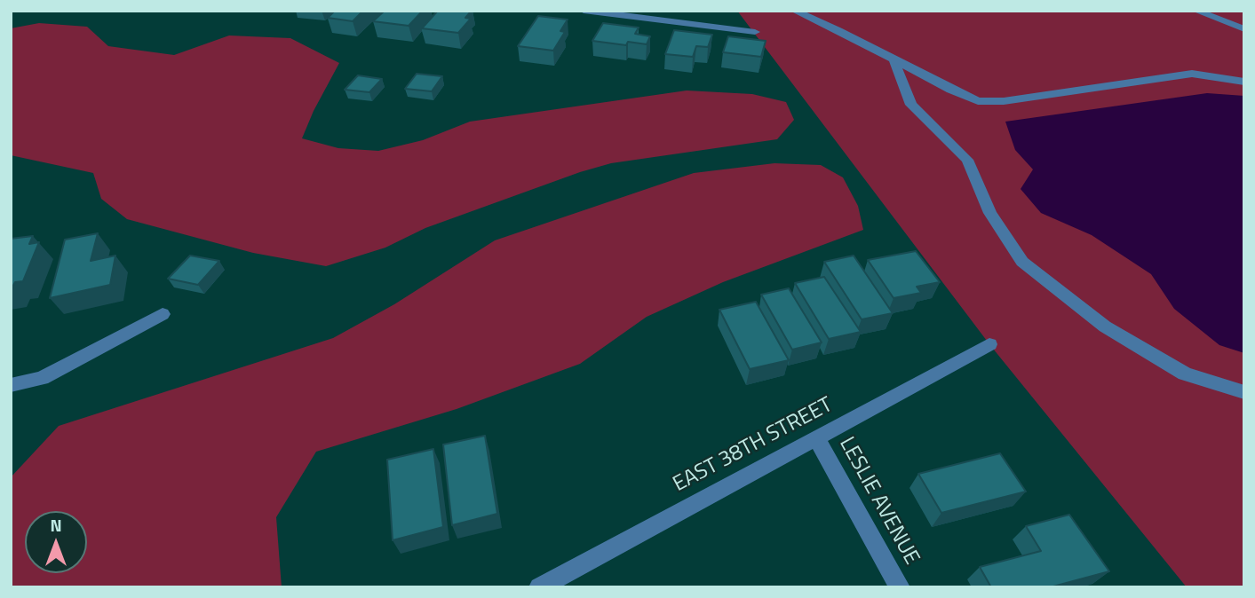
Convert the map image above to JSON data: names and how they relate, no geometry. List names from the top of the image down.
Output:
{
  "streets": {
    "street": ["EAST 38TH STREET", "LESLIE AVENUE"]
  },
  "crossings": [
    ["EAST 38TH STREET", "LESLIE AVENUE"]
  ],
  "north": "top"
}
